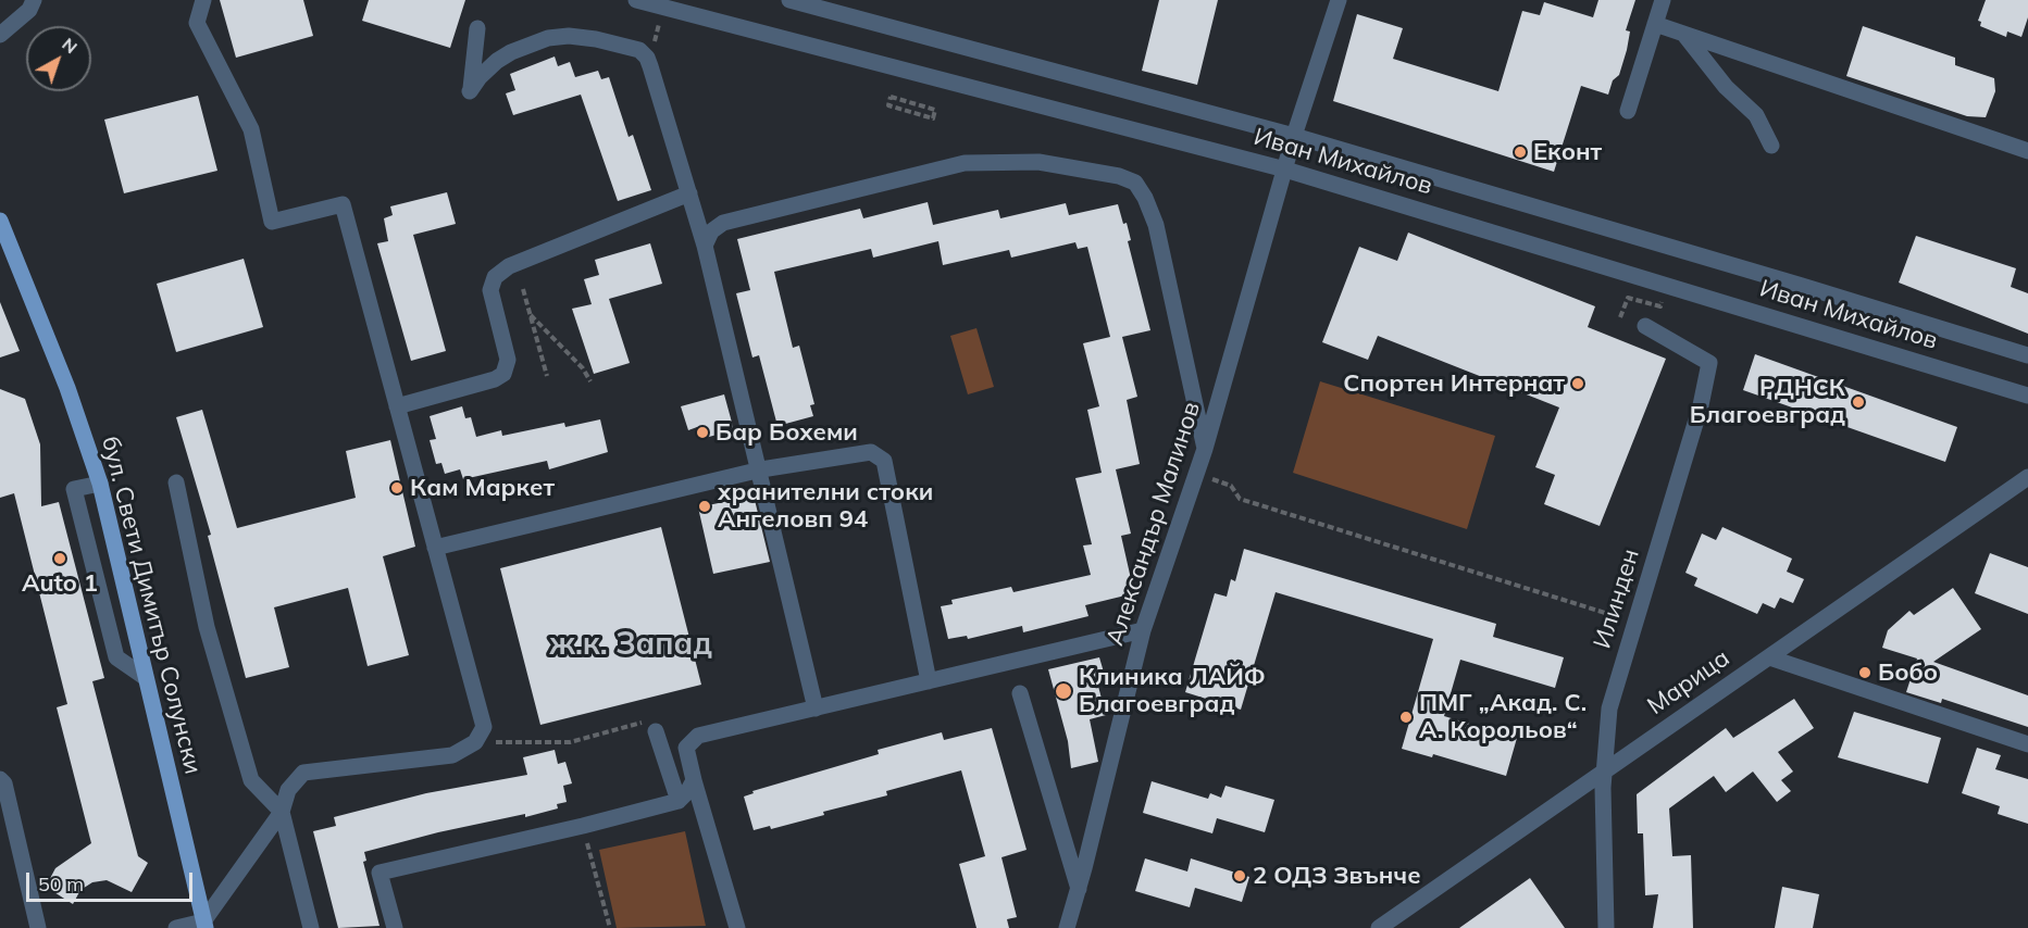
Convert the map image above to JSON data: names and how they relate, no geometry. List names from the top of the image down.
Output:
{
  "streets": {
    "main road": ["бул. Свети Димитър Солунски"],
    "street": [
      "Иван Михайлов",
      "Александър Малинов",
      "Илинден",
      "Марица"
    ]
  },
  "crossings": [
    ["Иван Михайлов", "Александър Малинов"],
    ["Илинден", "Марица"]
  ],
  "districts": ["ж.к. Запад"],
  "places": [
    "Еконт",
    "Спортен Интернат",
    "РДНСК Благоевград",
    "Бар Бохеми",
    "Кам Маркет",
    "хранителни стоки Ангеловп 94",
    "Auto 1",
    "Бобо",
    "Клиника ЛАЙФ Благоевград",
    "ПМГ „Акад. С. А. Корольов“",
    "2 ОДЗ Звънче"
  ],
  "scale_bar": "50 m",
  "north": "top right"
}
